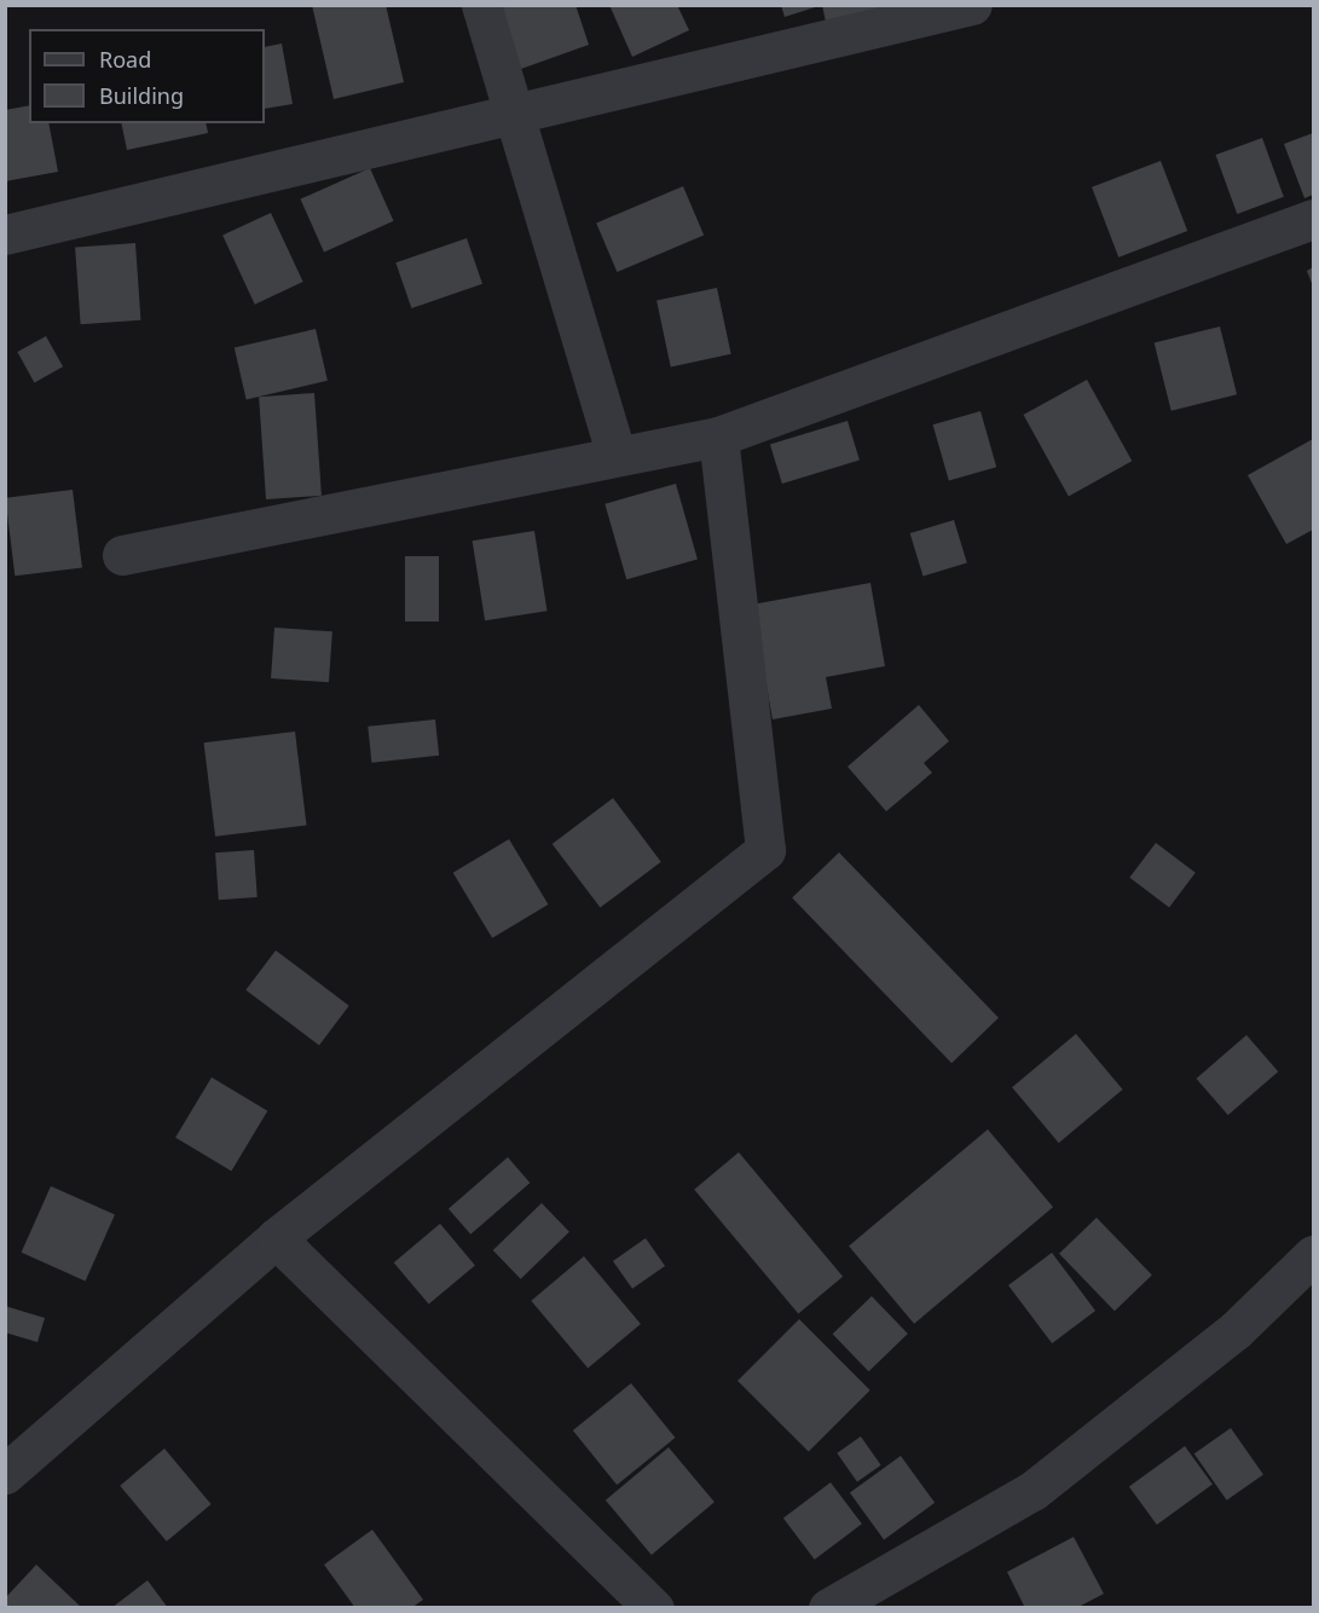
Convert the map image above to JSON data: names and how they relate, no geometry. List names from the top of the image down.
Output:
{
  "legend": ["Road", "Building"]
}
